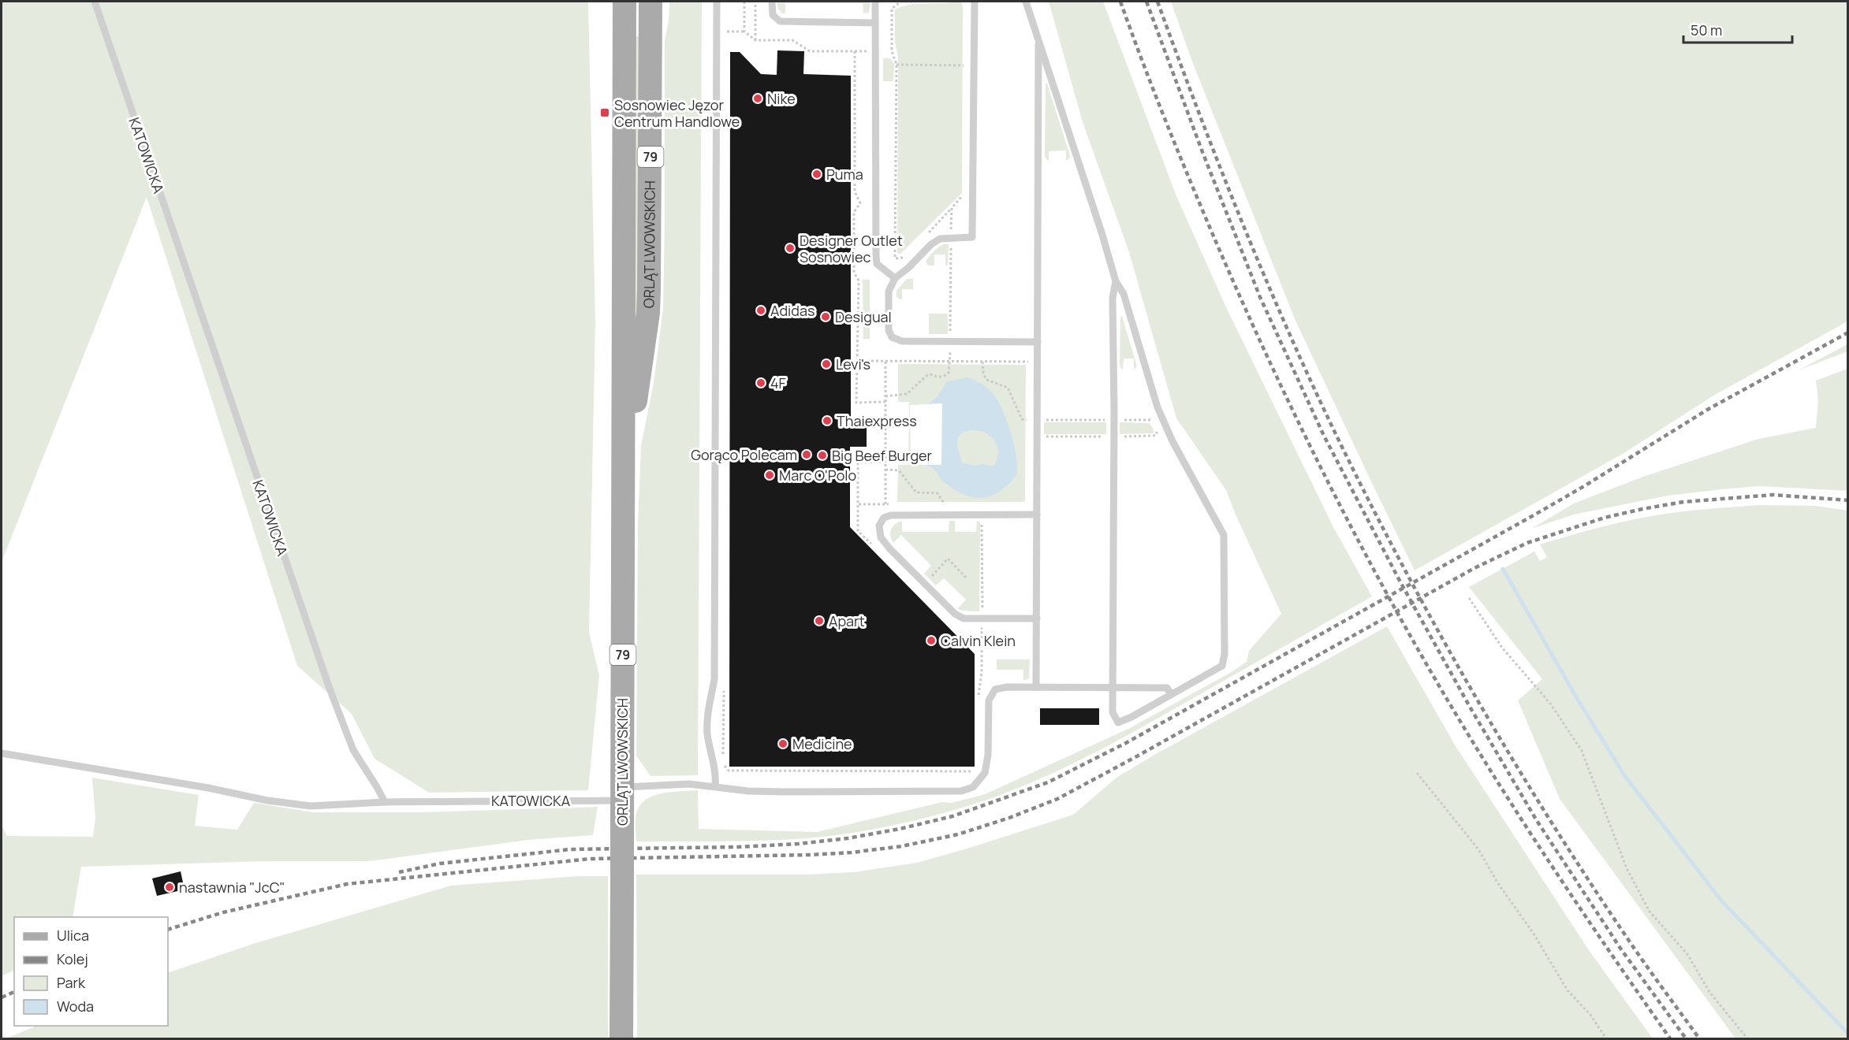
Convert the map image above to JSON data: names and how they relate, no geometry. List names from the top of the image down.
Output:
{
  "streets": {
    "main road": ["79", "ORLĄT LWOWSKICH"],
    "lane": ["KATOWICKA"]
  },
  "crossings": [
    ["KATOWICKA", "ORLĄT LWOWSKICH"]
  ],
  "places": {
    "other": [
      "Nike",
      "Puma",
      "Designer Outlet Sosnowiec",
      "Adidas",
      "Desigual",
      "Levi's",
      "4F",
      "Thaiexpress",
      "Gorąco Polecam",
      "Big Beef Burger",
      "Marc O'Polo",
      "Apart",
      "Calvin Klein",
      "Medicine",
      "nastawnia \"JcC\""
    ],
    "transit": ["Sosnowiec Jęzor Centrum Handlowe"]
  },
  "legend": [
    "Ulica",
    "Kolej",
    "Park",
    "Woda"
  ],
  "scale_bar": "50 m"
}
